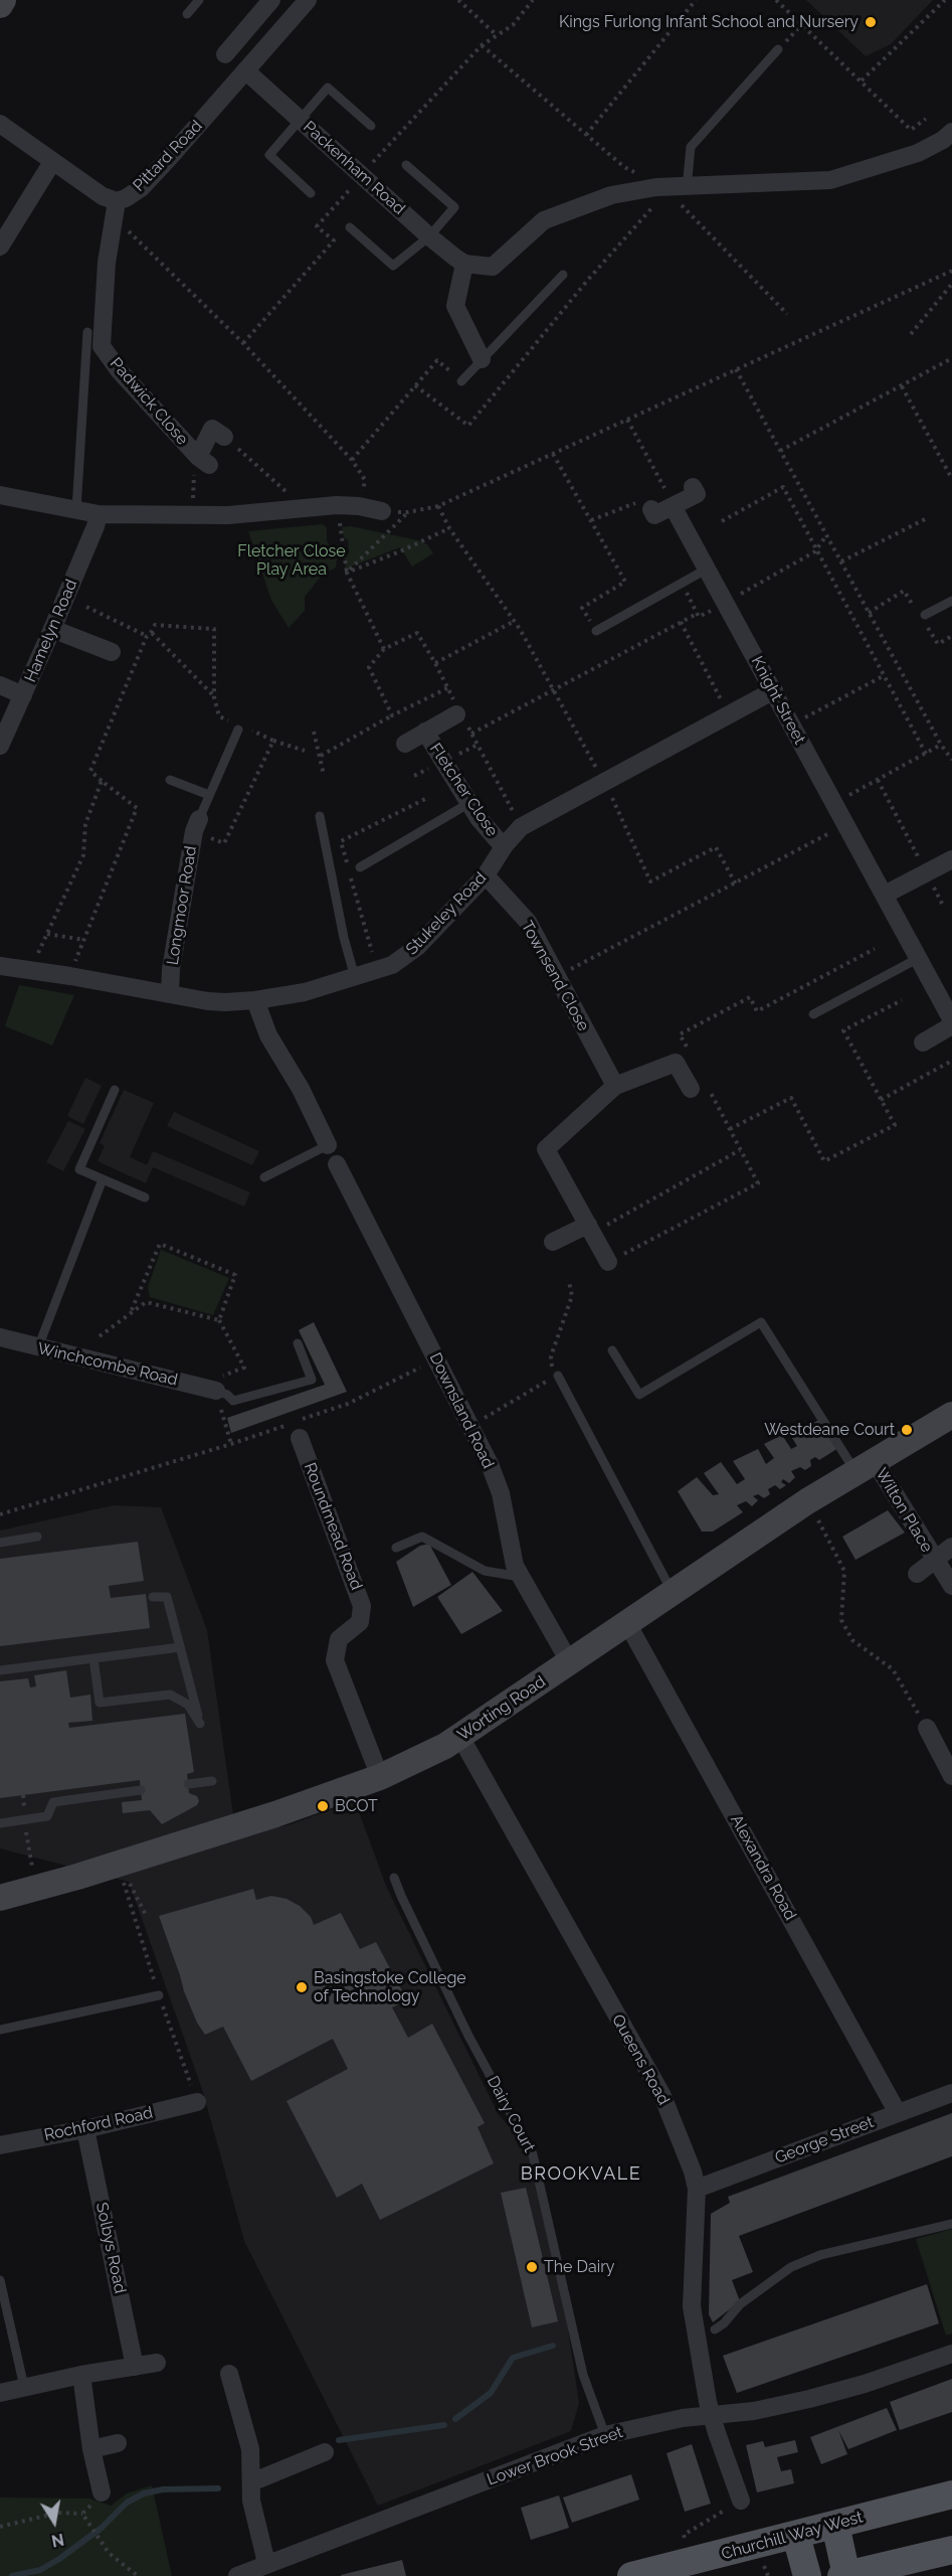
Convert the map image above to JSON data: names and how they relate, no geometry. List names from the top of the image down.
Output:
{
  "streets": {
    "main road": ["Churchill Way West"],
    "street": [
      "Pittard Road",
      "Packenham Road",
      "Padwick Close",
      "Hamelyn Road",
      "Knight Street",
      "Fletcher Close",
      "Longmoor Road",
      "Stukeley Road",
      "Townsend Close",
      "Winchcombe Road",
      "Downsland Road",
      "Wilton Place",
      "Roundmead Road",
      "Worting Road",
      "Alexandra Road",
      "Queens Road",
      "Rochford Road",
      "George Street",
      "Solbys Road",
      "Lower Brook Street"
    ],
    "lane": ["Dairy Court"]
  },
  "crossings": [
    ["Pittard Road", "Packenham Road"],
    ["Pittard Road", "Padwick Close"],
    ["Knight Street", "Stukeley Road"],
    ["Fletcher Close", "Stukeley Road"],
    ["Longmoor Road", "Stukeley Road"],
    ["Stukeley Road", "Townsend Close"],
    ["Downsland Road", "Worting Road"],
    ["Wilton Place", "Worting Road"],
    ["Roundmead Road", "Worting Road"],
    ["Worting Road", "Alexandra Road"],
    ["Worting Road", "Queens Road"],
    ["Alexandra Road", "George Street"],
    ["Queens Road", "George Street"],
    ["Queens Road", "Lower Brook Street"],
    ["Dairy Court", "Lower Brook Street"],
    ["Rochford Road", "Solbys Road"]
  ],
  "districts": ["BROOKVALE"],
  "parks": ["Fletcher Close Play Area"],
  "places": [
    "Kings Furlong Infant School and Nursery",
    "Westdeane Court",
    "BCOT",
    "Basingstoke College of Technology",
    "The Dairy"
  ],
  "north": "bottom"
}
